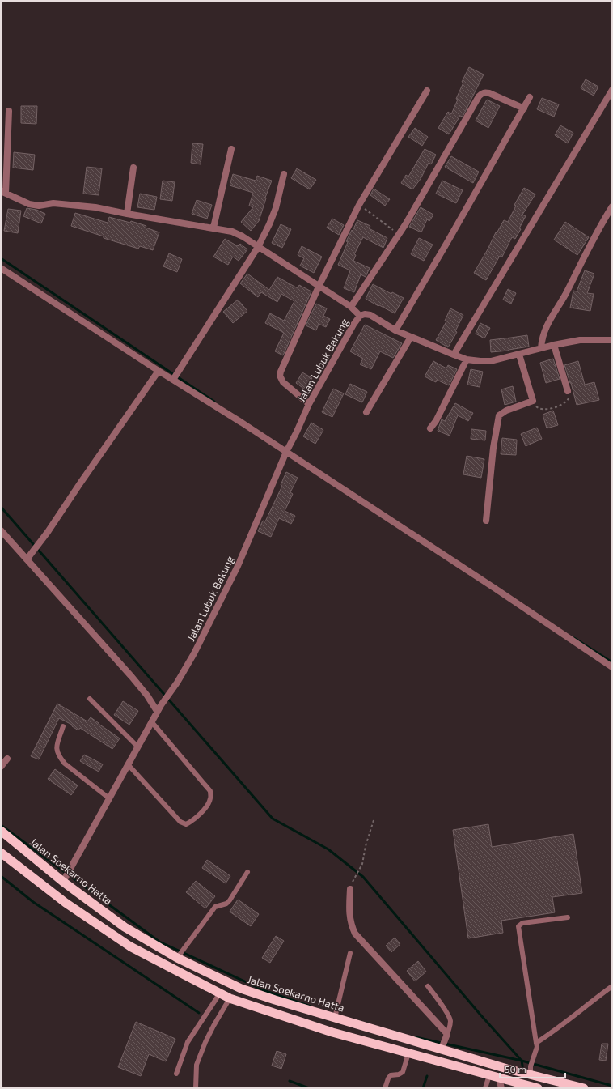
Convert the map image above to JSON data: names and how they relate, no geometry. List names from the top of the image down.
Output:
{
  "streets": {
    "highway": ["Jalan Soekarno Hatta"],
    "street": ["Jalan Lubuk Bakung"]
  },
  "crossings": [
    ["Jalan Lubuk Bakung", "Jalan Soekarno Hatta"]
  ],
  "scale_bar": "50 m"
}
